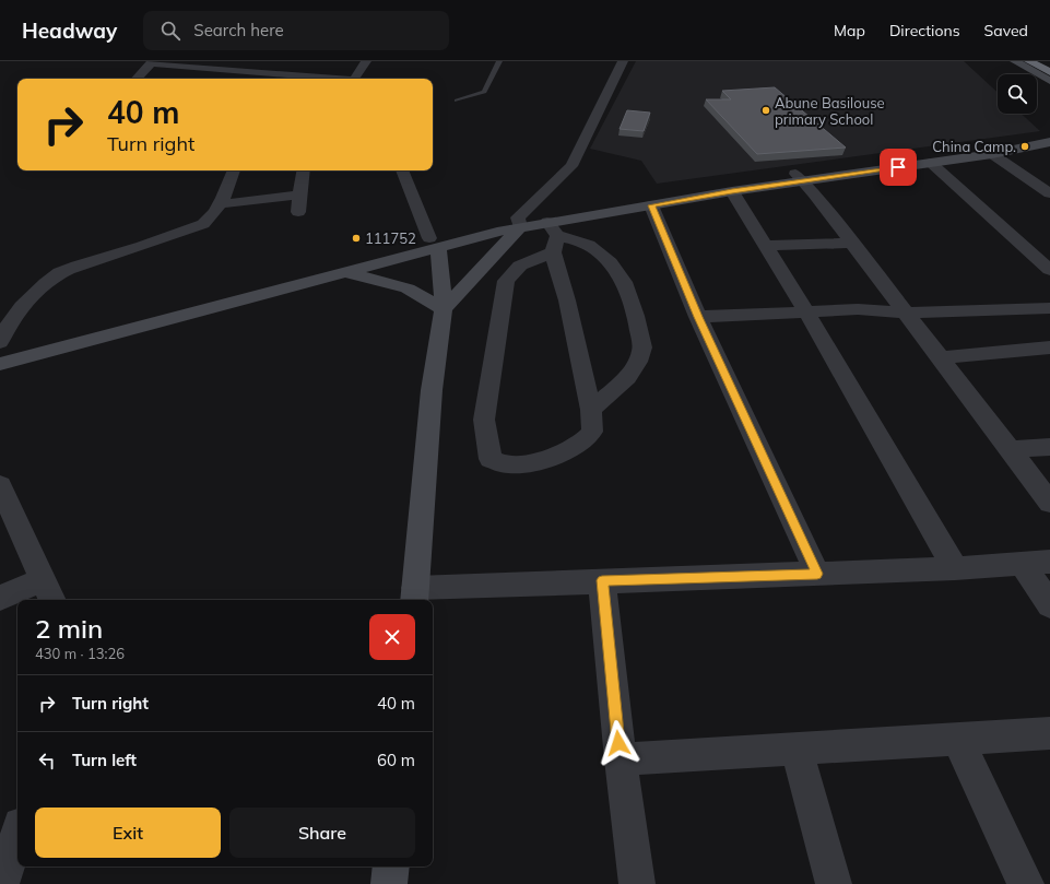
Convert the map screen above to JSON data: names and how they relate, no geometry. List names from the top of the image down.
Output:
{
  "places": ["Abune Basilouse primary School", "China Camp.", "111752"],
  "page": {
    "header": "Headway",
    "search": "Search here",
    "nav": ["Map", "Directions", "Saved"],
    "turn": ["40 m", "Turn right"],
    "heading": ["2 min", "430 m · 13:26"],
    "list": [
      {
        "name": "Turn right",
        "value": "40 m"
      },
      {
        "name": "Turn left",
        "value": "60 m"
      }
    ],
    "buttons": ["Exit", "Share"]
  }
}
